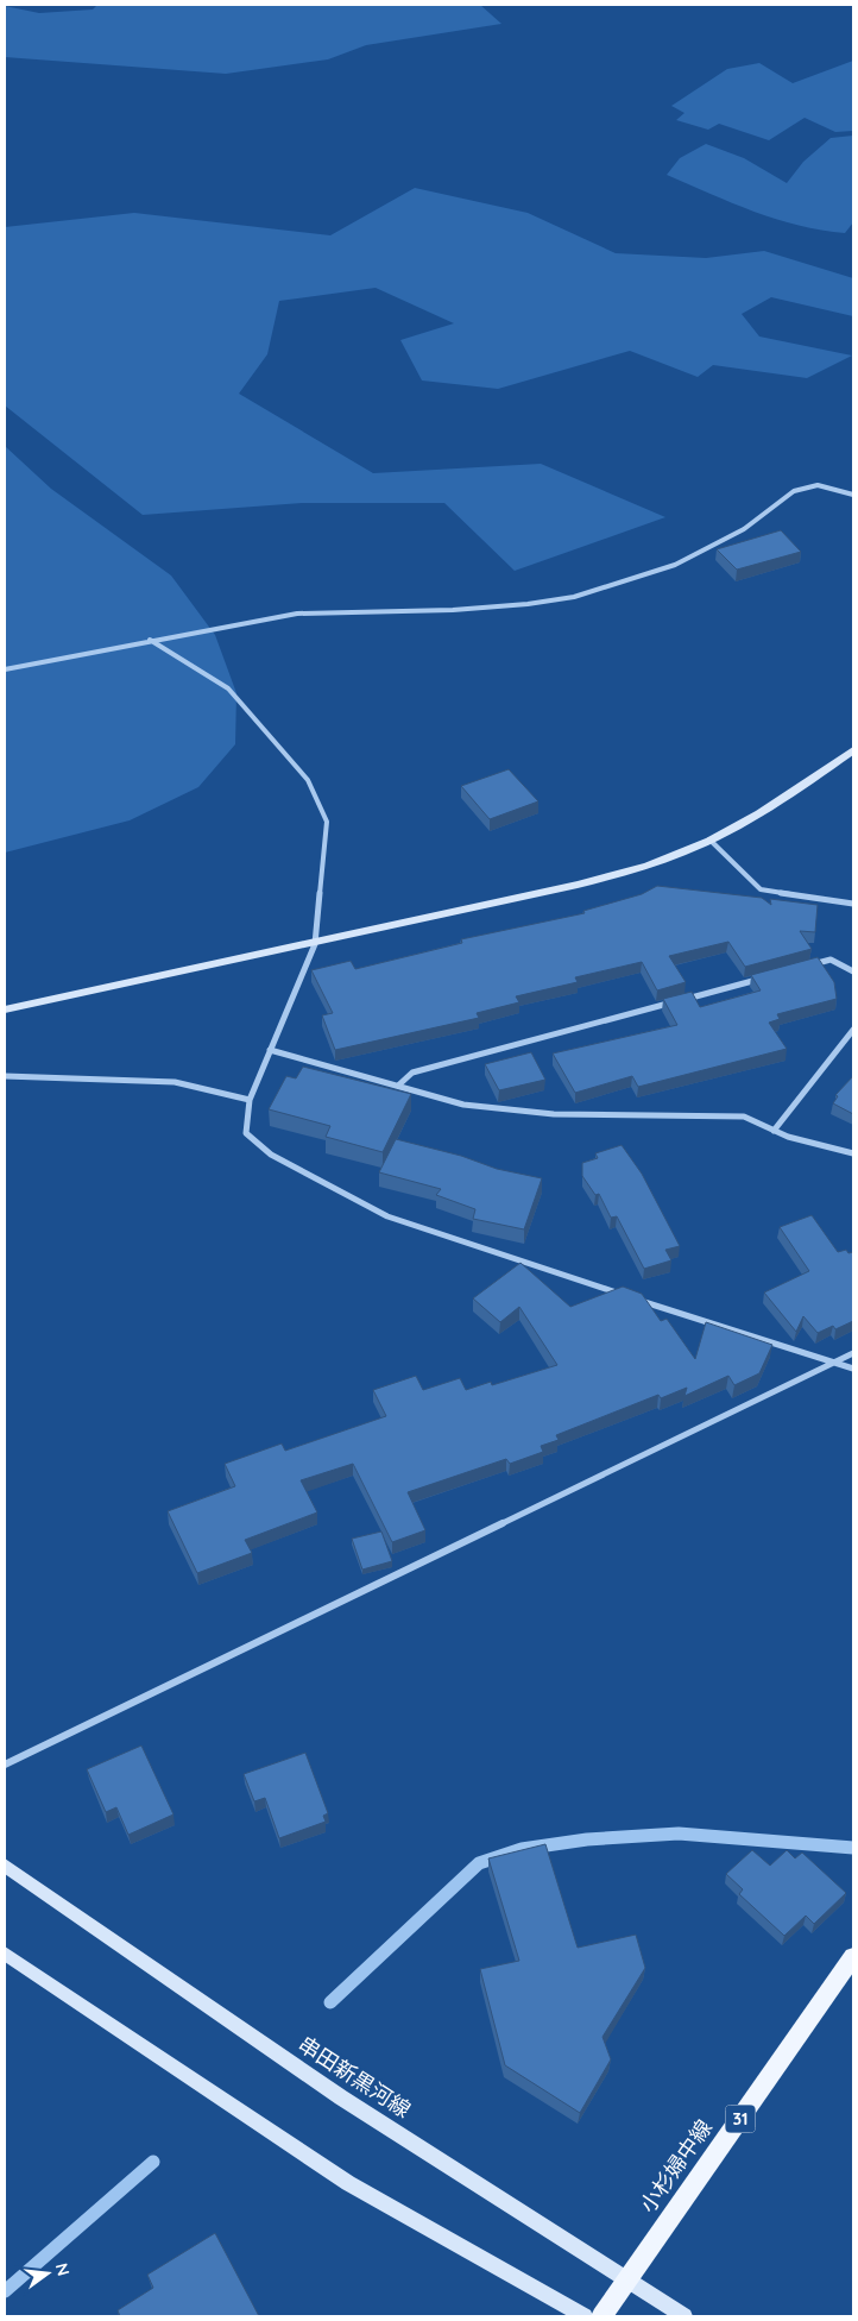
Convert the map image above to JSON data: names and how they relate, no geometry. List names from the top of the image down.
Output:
{
  "streets": {
    "main road": ["串田新黒河線", "31", "小杉婦中線"]
  },
  "crossings": [
    ["串田新黒河線", "小杉婦中線"]
  ],
  "north": "right"
}
